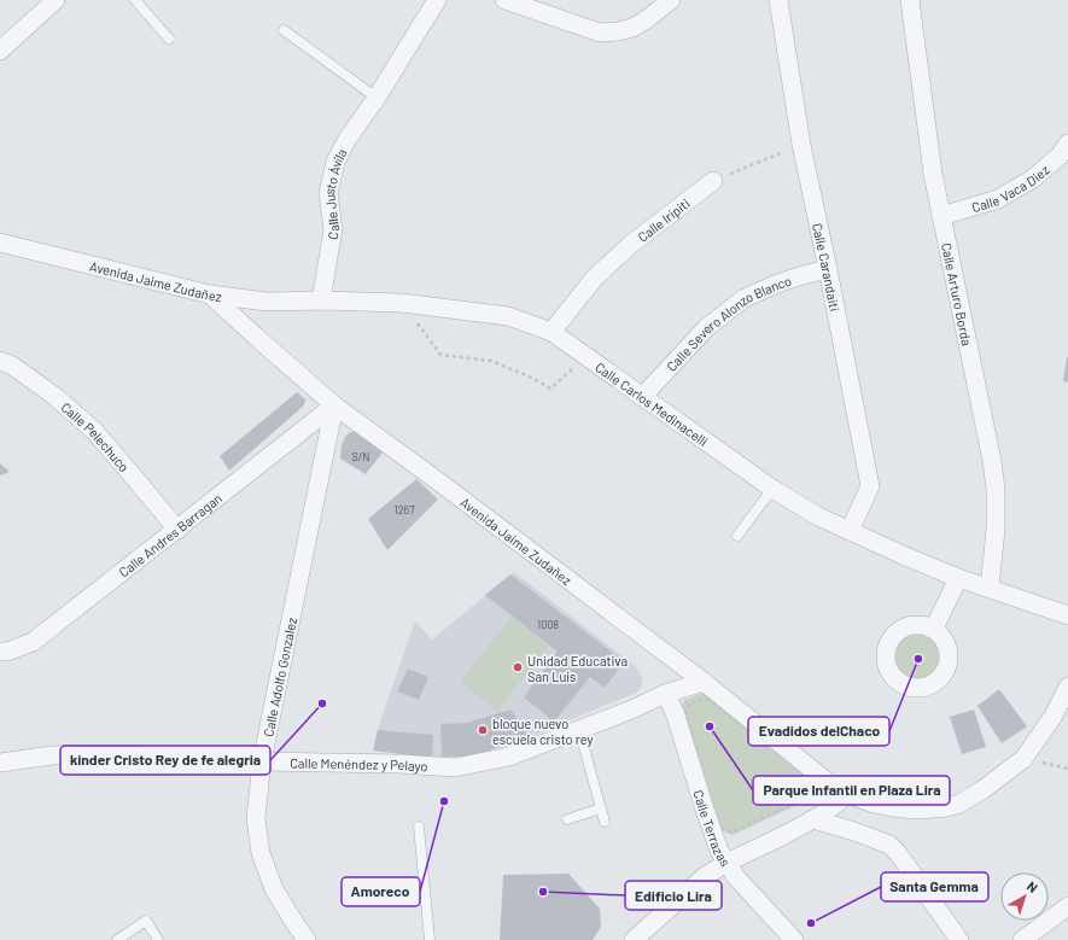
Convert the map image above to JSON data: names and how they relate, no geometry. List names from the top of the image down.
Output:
{
  "streets": {
    "street": [
      "Calle Vaca Diez",
      "Calle Justo Ávila",
      "Calle Iripiti",
      "Calle Carandaiti",
      "Avenida Jaime Zudañez",
      "Calle Arturo Borda",
      "Calle Severo Alonzo Blanco",
      "Calle Carlos Medinacelli",
      "Calle Pelechuco",
      "Calle Andres Barragan",
      "Calle Adolfo Gonzalez",
      "Calle Menéndez y Pelayo",
      "Calle Terrazas"
    ]
  },
  "crossings": [
    ["Calle Vaca Diez", "Calle Arturo Borda"],
    ["Calle Justo Ávila", "Calle Carlos Medinacelli"],
    ["Calle Iripiti", "Calle Carlos Medinacelli"],
    ["Calle Carandaiti", "Calle Severo Alonzo Blanco"],
    ["Calle Carandaiti", "Calle Carlos Medinacelli"],
    ["Avenida Jaime Zudañez", "Calle Carlos Medinacelli"],
    ["Avenida Jaime Zudañez", "Calle Andres Barragan"],
    ["Avenida Jaime Zudañez", "Calle Adolfo Gonzalez"],
    ["Avenida Jaime Zudañez", "Calle Menéndez y Pelayo"],
    ["Calle Arturo Borda", "Calle Carlos Medinacelli"],
    ["Calle Severo Alonzo Blanco", "Calle Carlos Medinacelli"],
    ["Calle Pelechuco", "Calle Andres Barragan"],
    ["Calle Andres Barragan", "Calle Adolfo Gonzalez"],
    ["Calle Adolfo Gonzalez", "Calle Menéndez y Pelayo"],
    ["Calle Menéndez y Pelayo", "Calle Terrazas"]
  ],
  "places": [
    "Evadidos delChaco",
    "Unidad Educativa San Luis",
    "kinder Cristo Rey de fe alegria",
    "Parque Infantil en Plaza Lira",
    "bloque nuevo escuela cristo rey",
    "Amoreco",
    "Edificio Lira",
    "Santa Gemma"
  ],
  "house_numbers": ["S/N", "1267", "1008"],
  "north": "top right"
}
